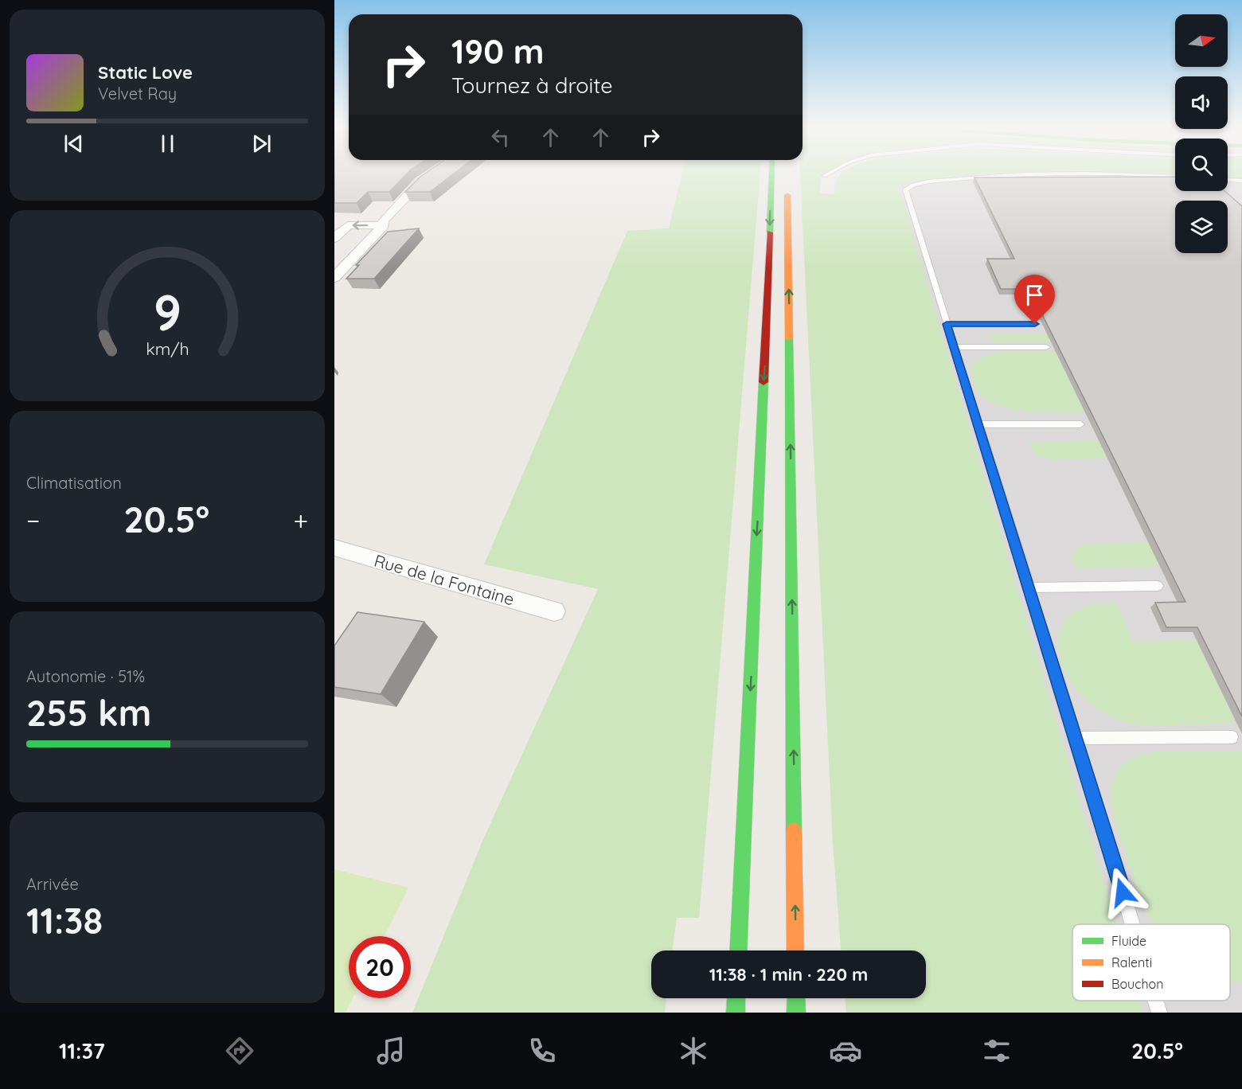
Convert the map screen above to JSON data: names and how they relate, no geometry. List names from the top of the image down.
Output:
{
  "streets": {
    "street": ["Rue de la Fontaine"]
  },
  "legend": ["Fluide", "Ralenti", "Bouchon"],
  "north": "right",
  "page": {
    "turn": ["190 m", "Tournez à droite"],
    "song": ["Static Love", "Velvet Ray"],
    "tile": [
      "Climatisation",
      ["Autonomie · 51%", "255 km"],
      ["Arrivée", "11:38"]
    ],
    "heat": ["−", "20.5°", "+"],
    "limit": "20",
    "trip": "11:38 · 1 min · 220 m",
    "tabs": ["11:37", "20.5°"],
    "gauge": ["9", "km/h"]
  }
}
